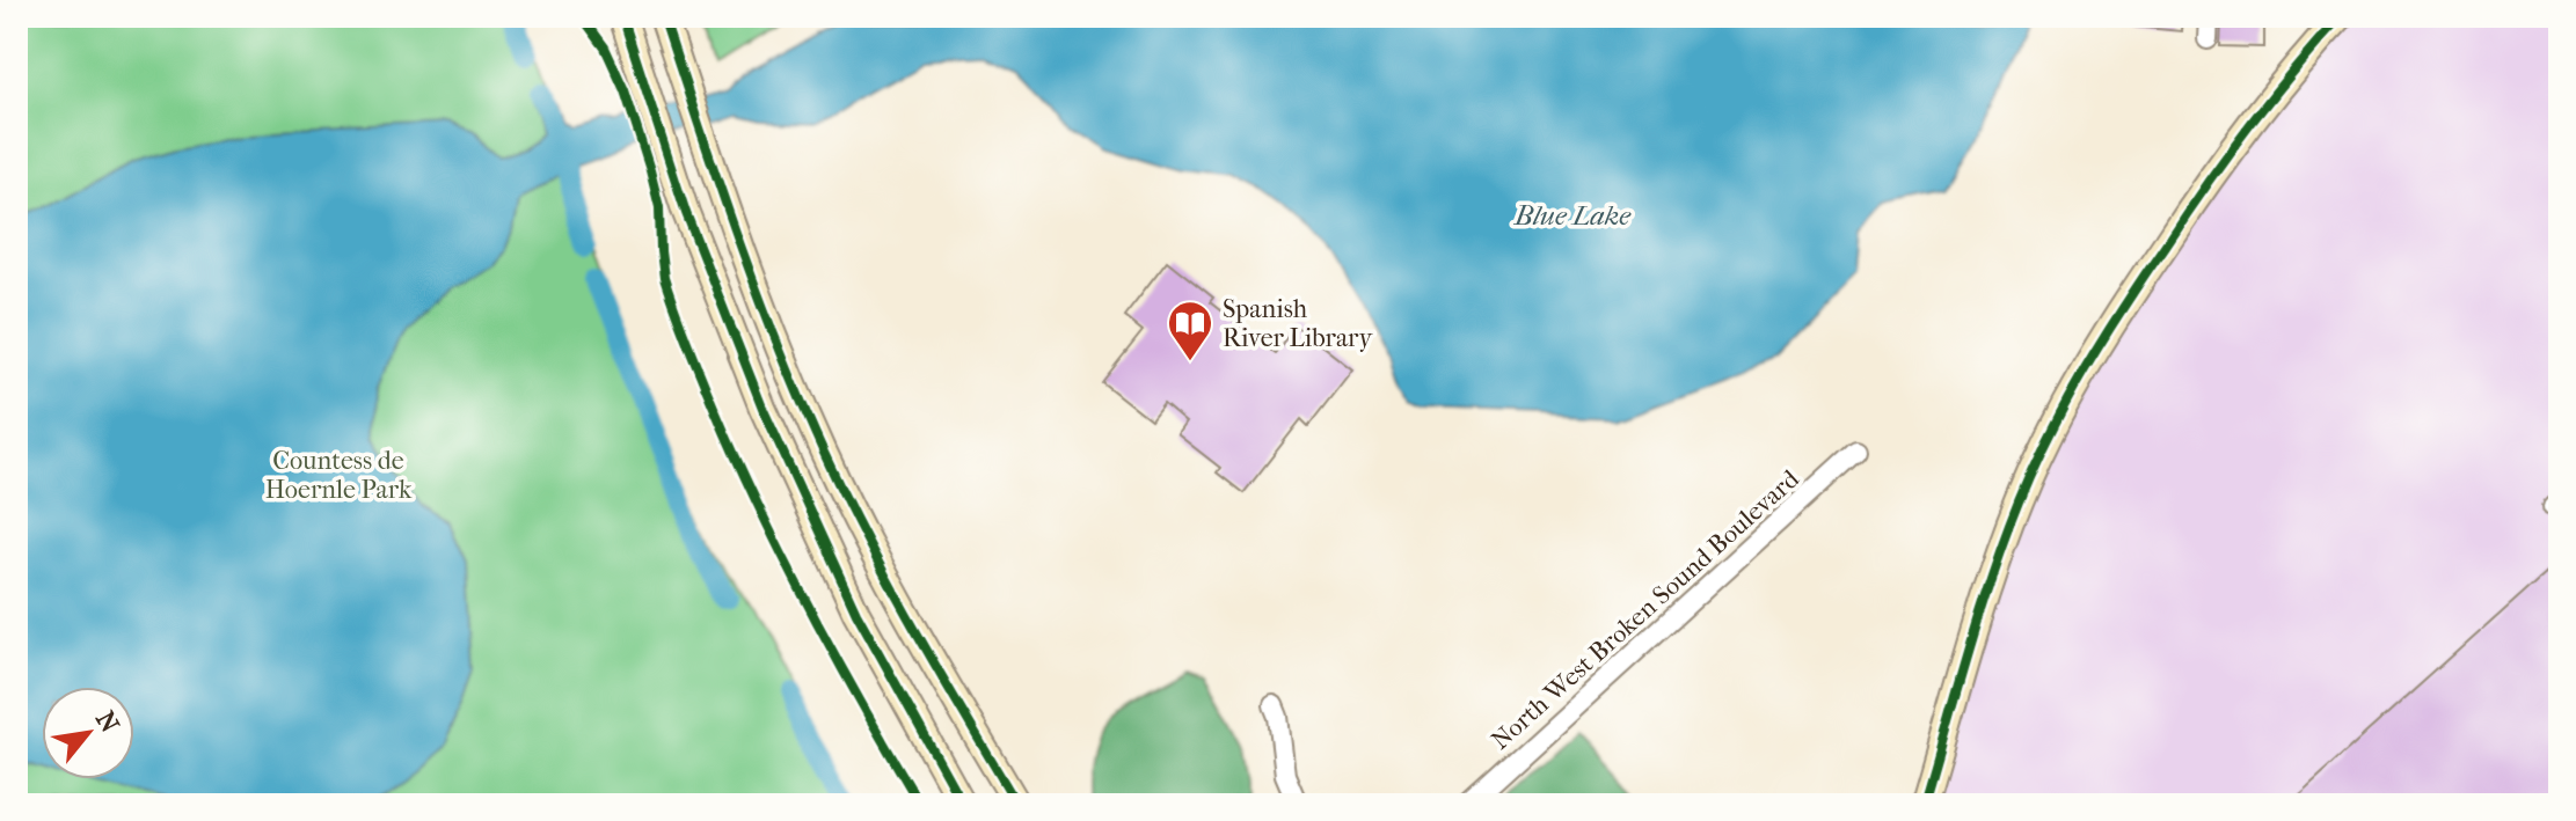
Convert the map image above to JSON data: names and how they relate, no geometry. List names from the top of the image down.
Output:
{
  "streets": {
    "street": ["North West Broken Sound Boulevard"]
  },
  "water": ["Blue Lake"],
  "parks": ["Countess de Hoernle Park"],
  "places": {
    "library": ["Spanish River Library"]
  },
  "north": "top right"
}
